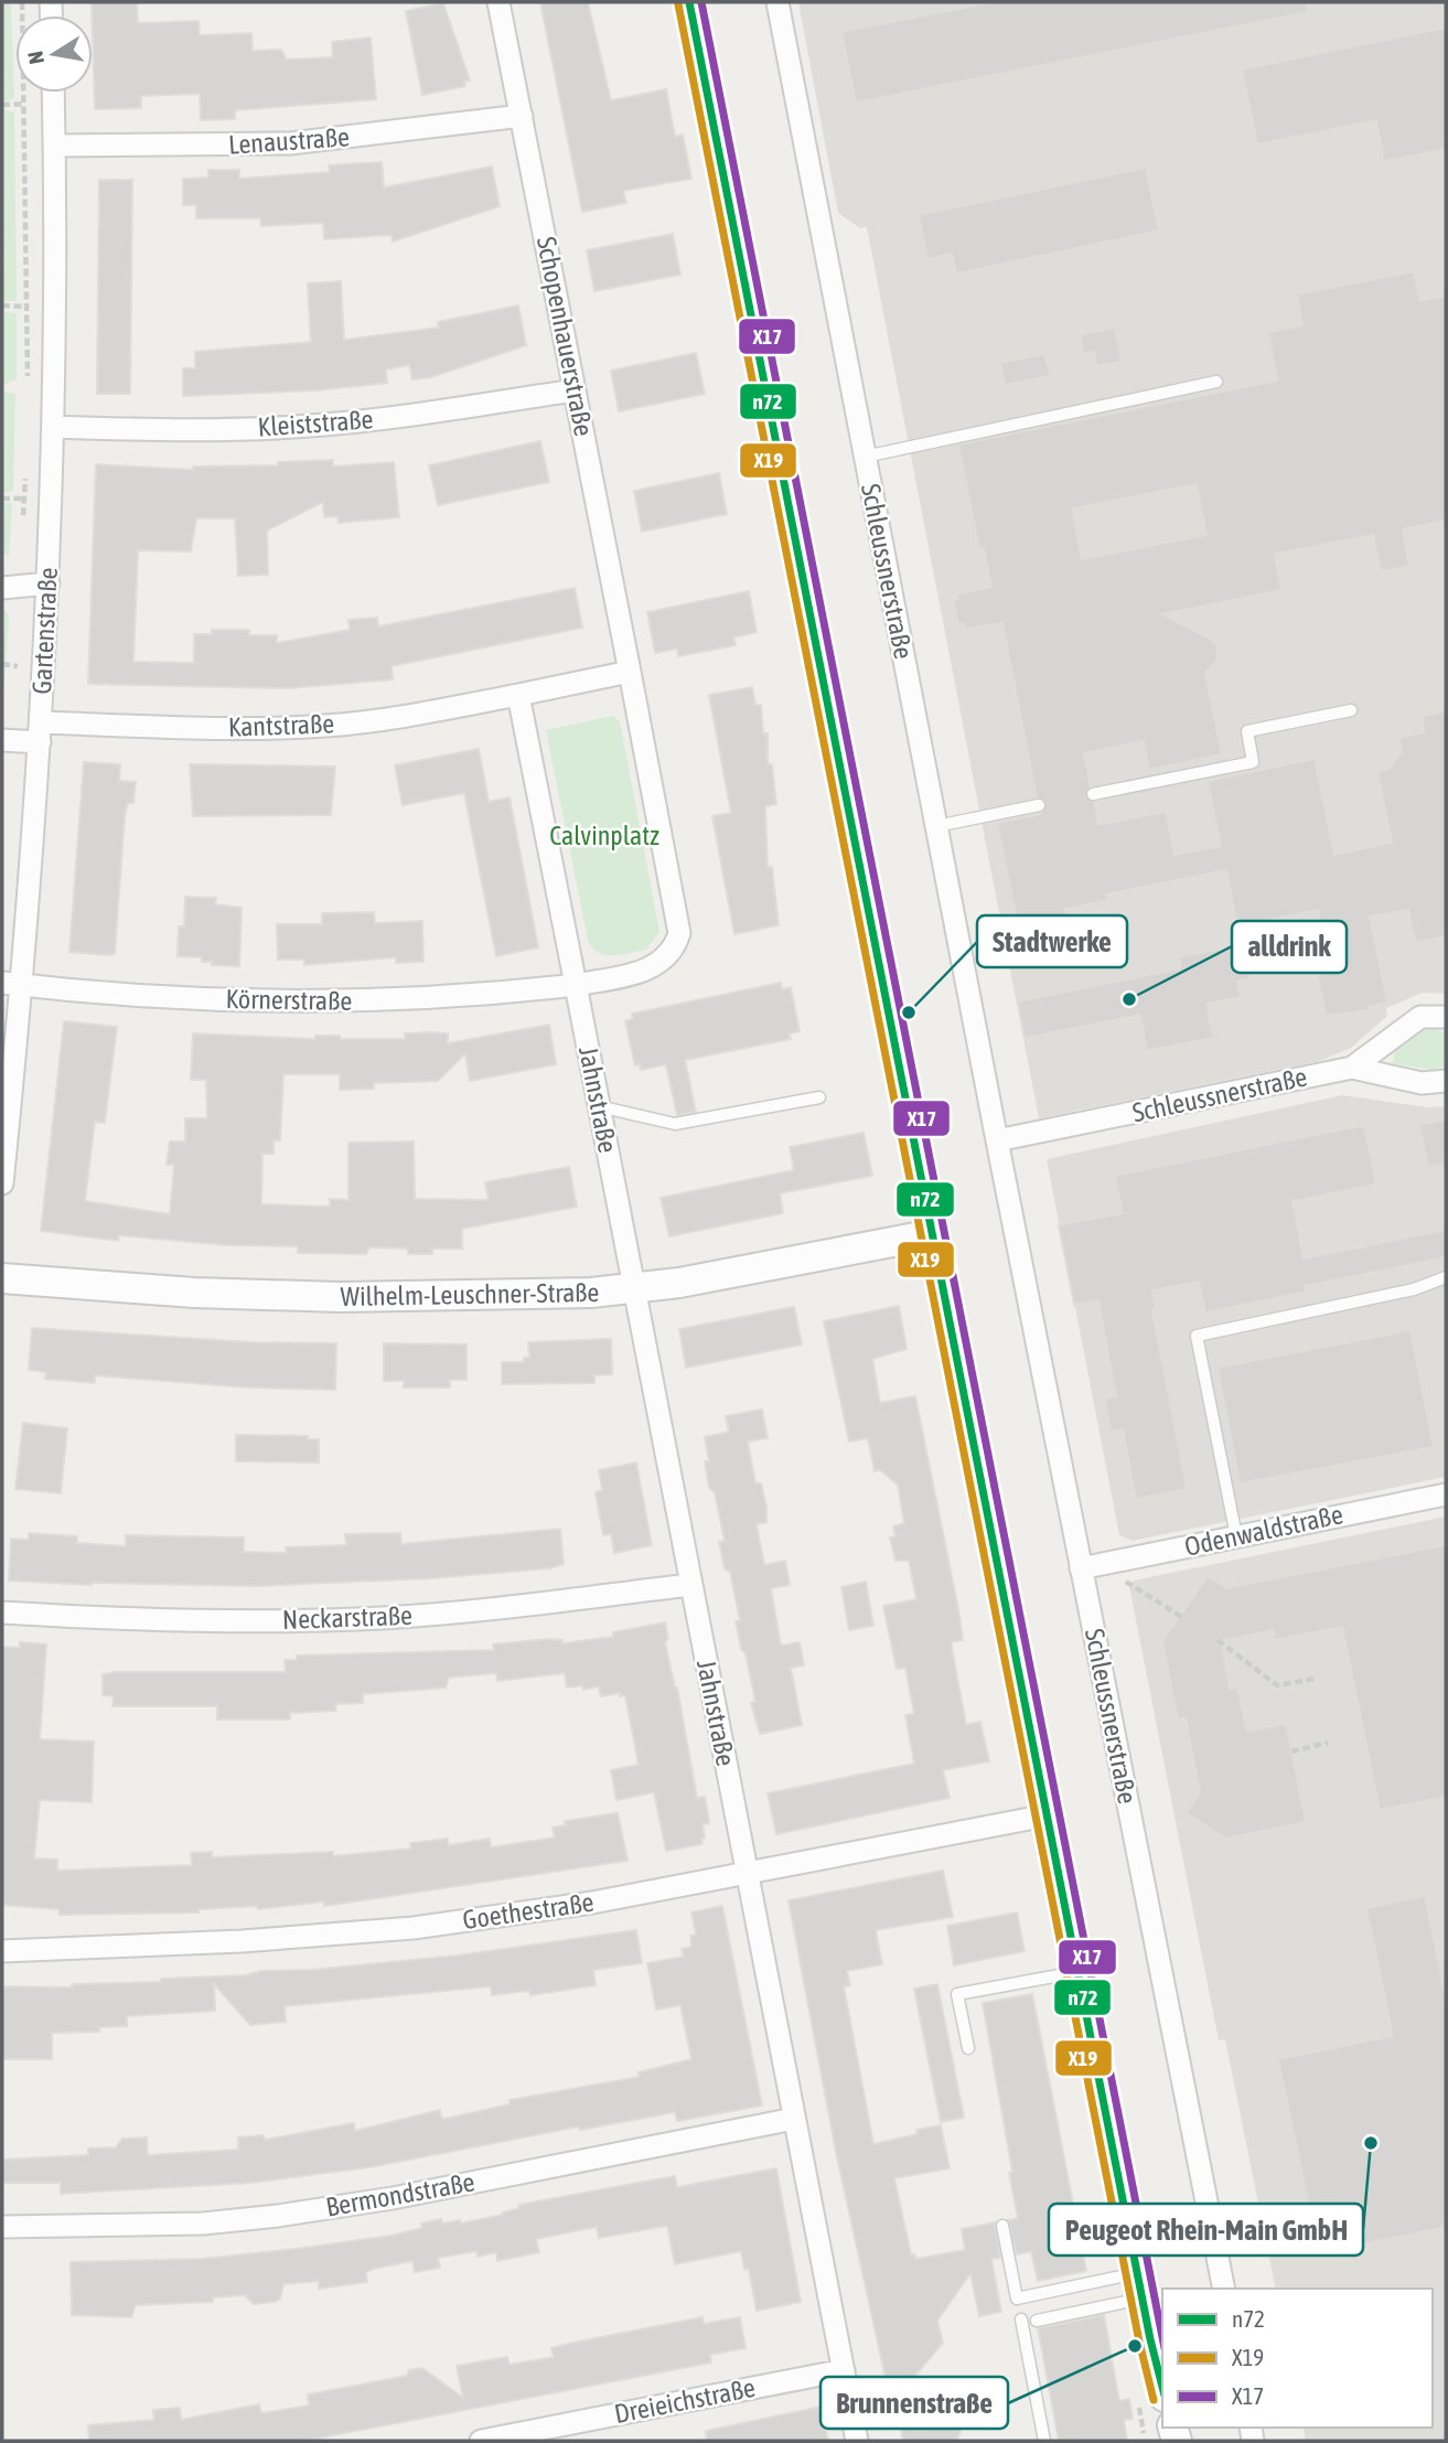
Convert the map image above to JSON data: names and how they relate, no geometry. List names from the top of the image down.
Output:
{
  "streets": {
    "main road": ["Wilhelm-Leuschner-Straße"],
    "street": [
      "Lenaustraße",
      "Schopenhauerstraße",
      "Kleiststraße",
      "Schleussnerstraße",
      "Gartenstraße",
      "Kantstraße",
      "Körnerstraße",
      "Jahnstraße",
      "Odenwaldstraße",
      "Neckarstraße",
      "Goethestraße",
      "Bermondstraße",
      "Dreieichstraße"
    ]
  },
  "crossings": [
    ["Lenaustraße", "Schopenhauerstraße"],
    ["Lenaustraße", "Gartenstraße"],
    ["Schopenhauerstraße", "Kleiststraße"],
    ["Kleiststraße", "Gartenstraße"],
    ["Schleussnerstraße", "Odenwaldstraße"],
    ["Gartenstraße", "Kantstraße"],
    ["Gartenstraße", "Körnerstraße"],
    ["Körnerstraße", "Jahnstraße"],
    ["Jahnstraße", "Wilhelm-Leuschner-Straße"],
    ["Jahnstraße", "Neckarstraße"],
    ["Jahnstraße", "Goethestraße"],
    ["Jahnstraße", "Bermondstraße"],
    ["Jahnstraße", "Dreieichstraße"]
  ],
  "parks": ["Calvinplatz"],
  "places": [
    "alldrink",
    "Stadtwerke",
    "Peugeot Rhein-Main GmbH",
    "Brunnenstraße"
  ],
  "lines": ["transit line n72", "transit line X17", "transit line X19"],
  "legend": ["n72", "X19", "X17"],
  "north": "left"
}
